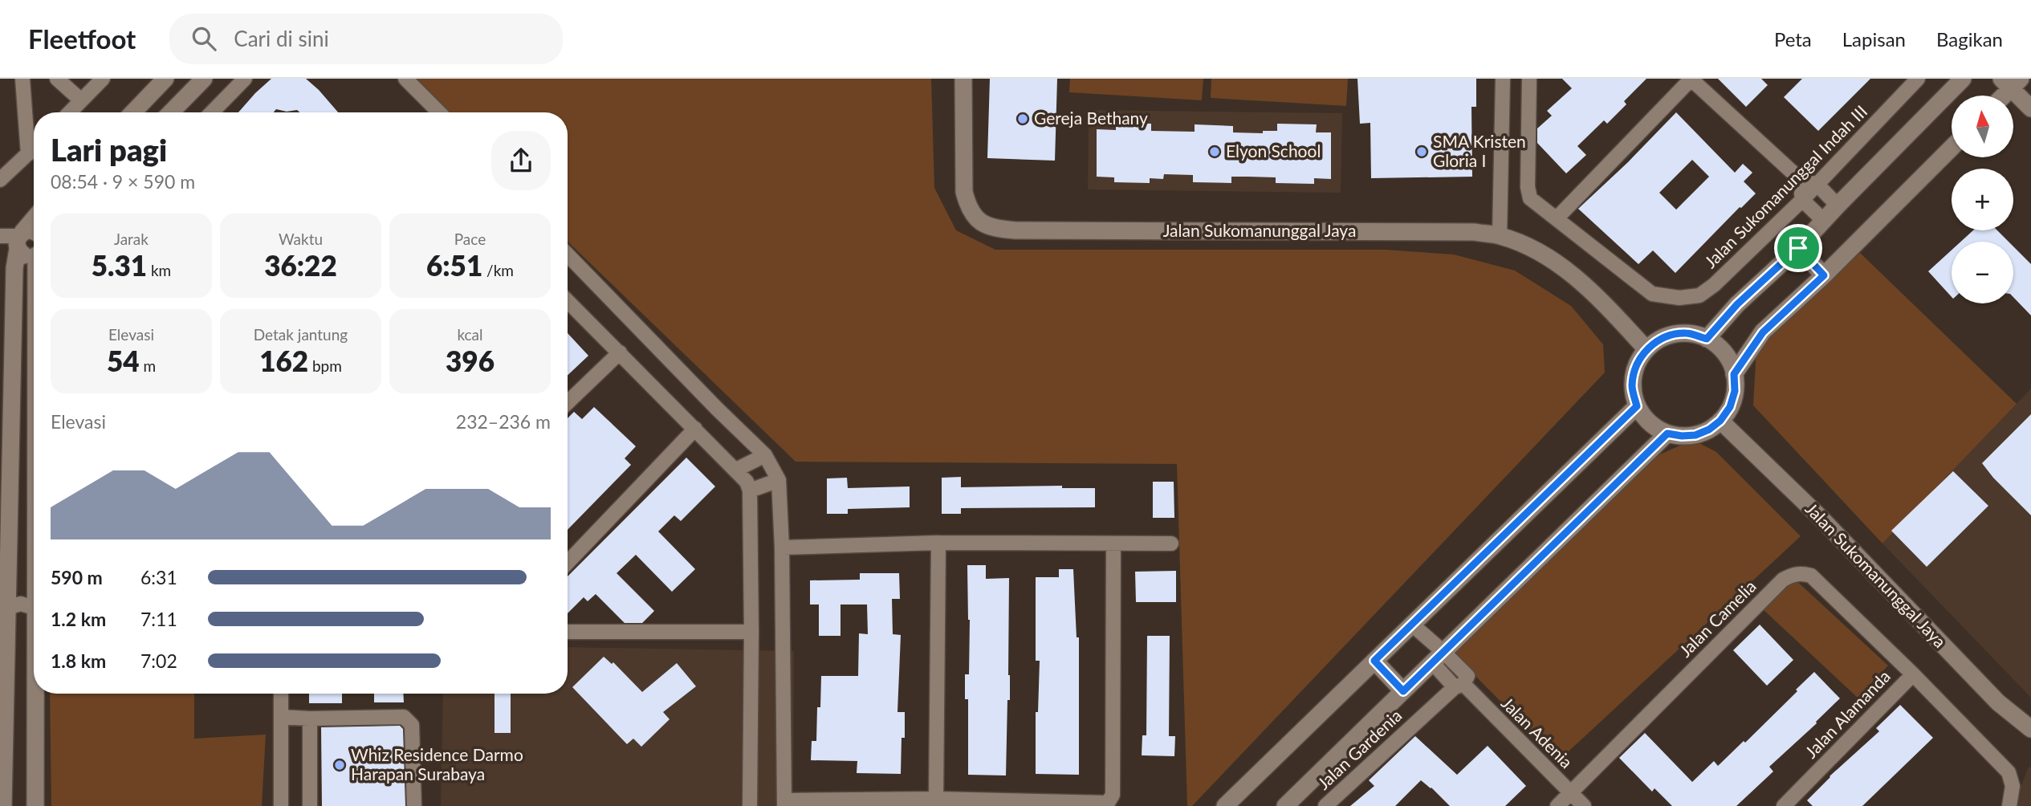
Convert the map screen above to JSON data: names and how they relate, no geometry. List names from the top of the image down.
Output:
{
  "streets": {
    "street": [
      "Jalan Sukomanunggal Indah III",
      "Jalan Sukomanunggal Jaya",
      "Jalan Camelia",
      "Jalan Alamanda",
      "Jalan Adenia",
      "Jalan Gardenia"
    ]
  },
  "crossings": [
    ["Jalan Camelia", "Jalan Alamanda"],
    ["Jalan Camelia", "Jalan Adenia"],
    ["Jalan Adenia", "Jalan Gardenia"]
  ],
  "places": [
    "Gereja Bethany",
    "Elyon School",
    "SMA Kristen Gloria I",
    "Whiz Residence Darmo Harapan Surabaya"
  ],
  "north": "top",
  "page": {
    "header": "Fleetfoot",
    "search": "Cari di sini",
    "nav": ["Peta", "Lapisan", "Bagikan"],
    "map_buttons": ["+", "−"],
    "heading": ["Lari pagi", "08:54 · 9 × 590 m"],
    "stats": [
      ["Jarak", "5.31 km"],
      ["Waktu", "36:22"],
      ["Pace", "6:51 /km"],
      ["Elevasi", "54 m"],
      ["Detak jantung", "162 bpm"],
      ["kcal", "396"]
    ],
    "chart": ["Elevasi", "232–236 m"],
    "list": [
      {
        "name": "590 m",
        "note": "6:31"
      },
      {
        "name": "1.2 km",
        "note": "7:11"
      },
      {
        "name": "1.8 km",
        "note": "7:02"
      }
    ]
  }
}
